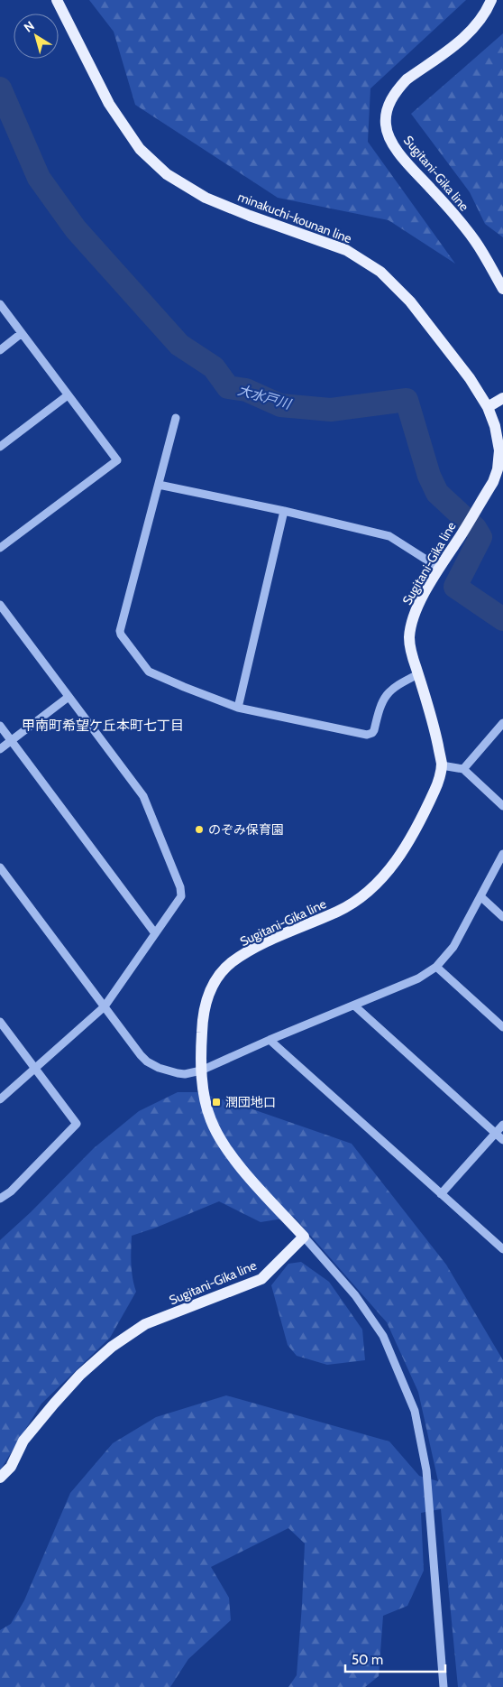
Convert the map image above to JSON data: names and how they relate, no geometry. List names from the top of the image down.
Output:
{
  "streets": {
    "main road": ["Sugitani-Gika line", "minakuchi-kounan line"]
  },
  "crossings": [
    ["Sugitani-Gika line", "minakuchi-kounan line"]
  ],
  "districts": ["甲南町希望ケ丘本町七丁目"],
  "water": ["大水戸川"],
  "places": {
    "other": ["のぞみ保育園"],
    "transit": ["潤団地口"]
  },
  "scale_bar": "50 m",
  "north": "top left"
}
